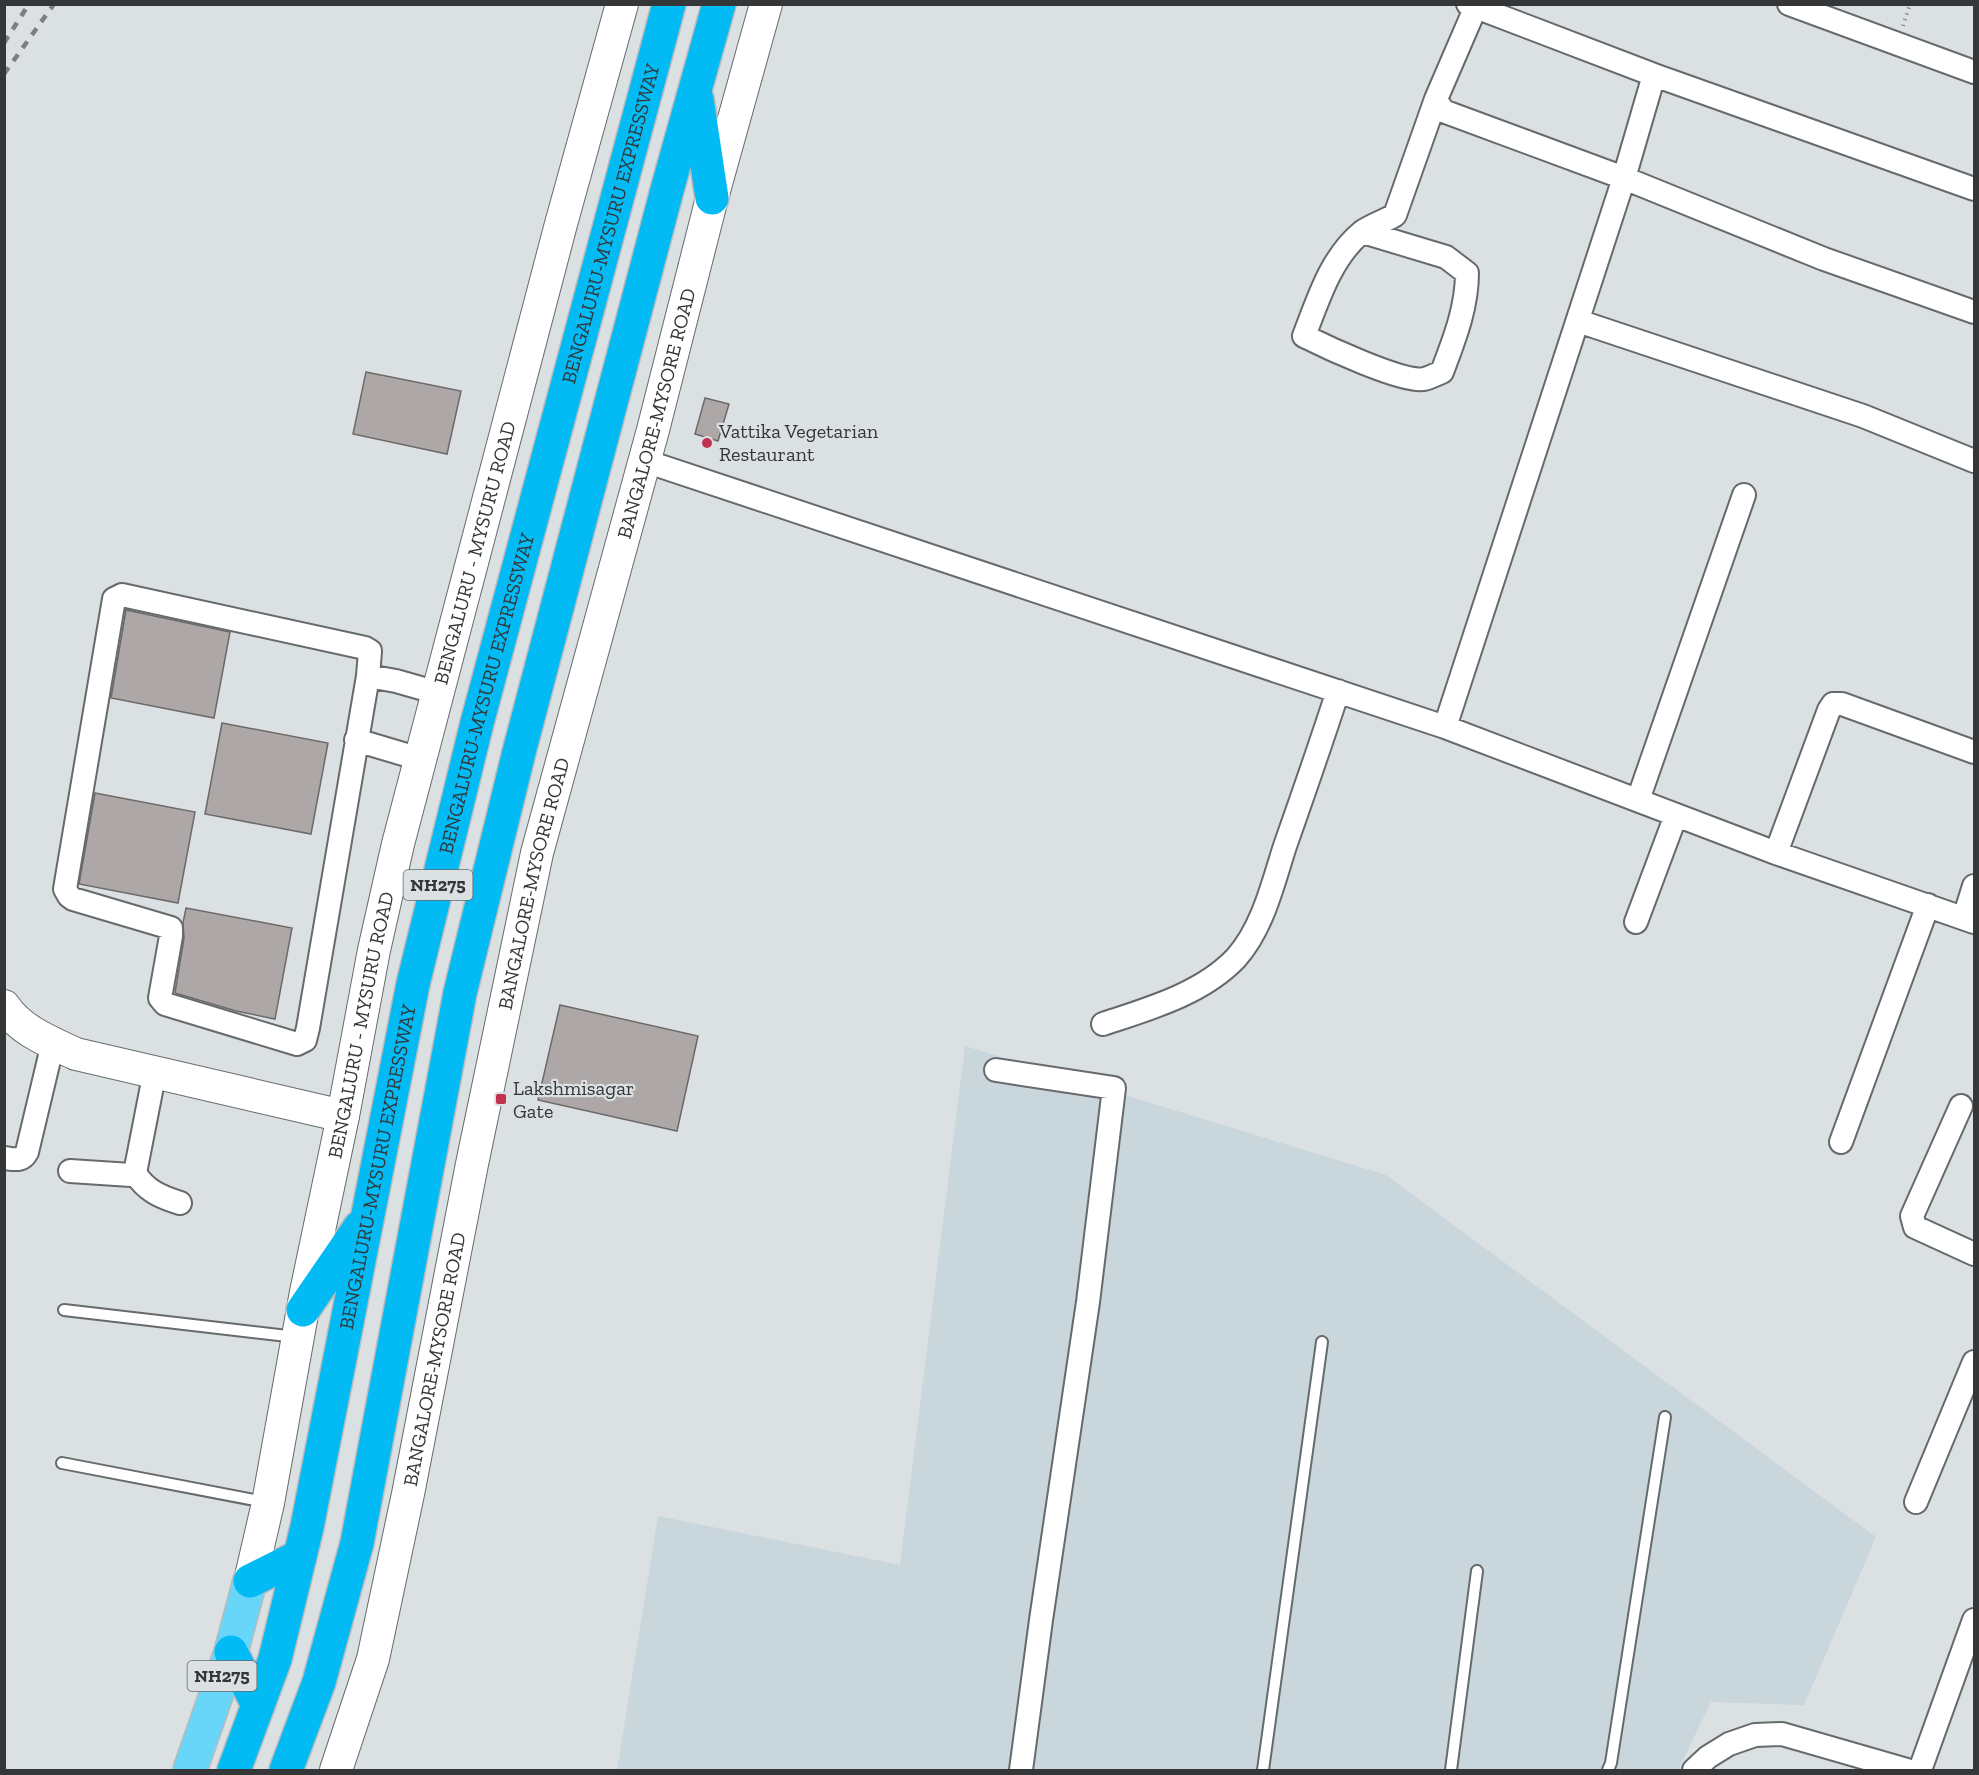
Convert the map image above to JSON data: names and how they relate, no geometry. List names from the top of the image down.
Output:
{
  "streets": {
    "highway": ["BENGALURU-MYSURU EXPRESSWAY", "NH275"],
    "main road": ["BENGALURU - MYSURU ROAD"],
    "street": ["BANGALORE-MYSORE ROAD"]
  },
  "places": {
    "other": ["Vattika Vegetarian Restaurant"],
    "transit": ["Lakshmisagar Gate"]
  }
}
